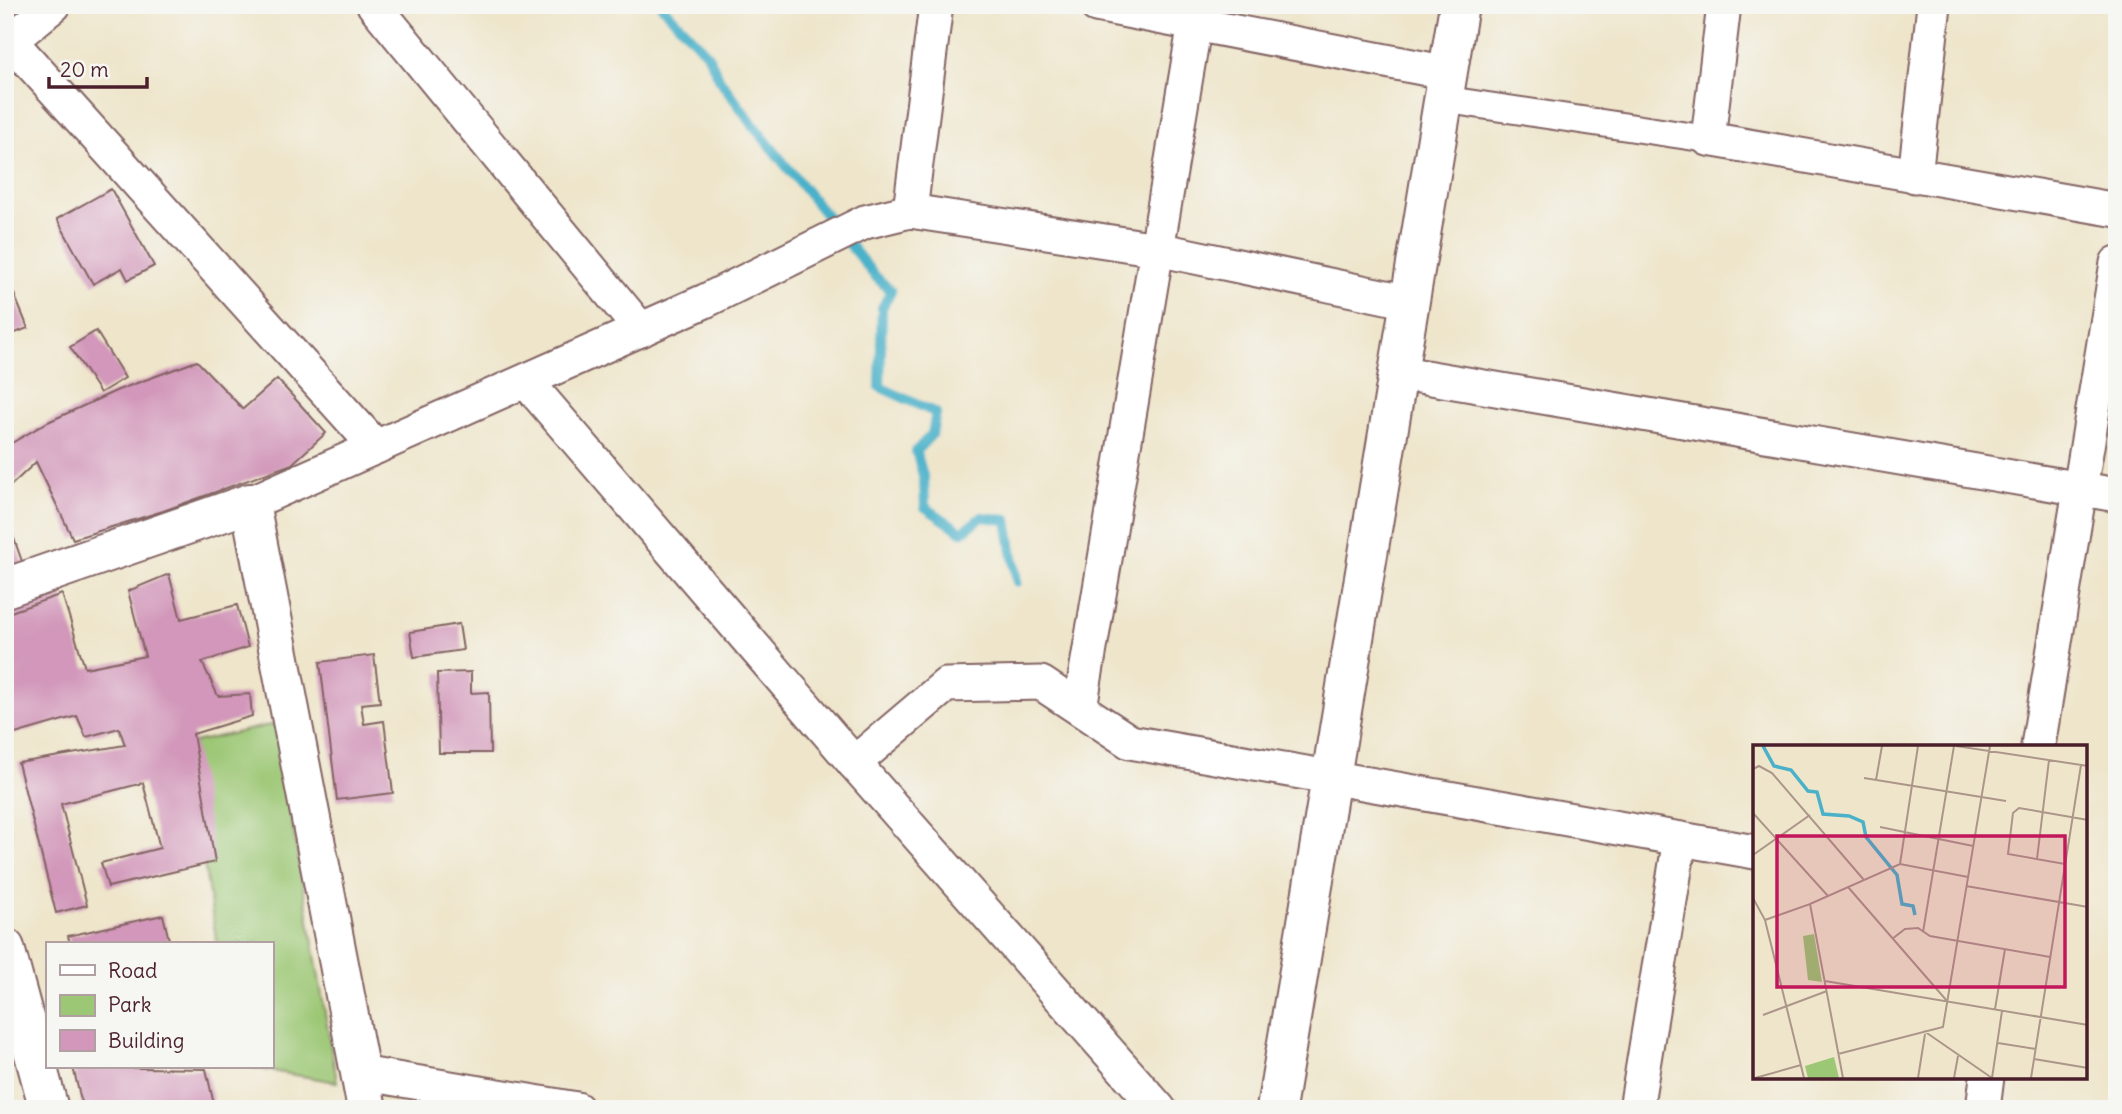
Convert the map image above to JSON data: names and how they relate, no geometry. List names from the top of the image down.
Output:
{
  "legend": ["Road", "Park", "Building"],
  "scale_bar": "20 m"
}
